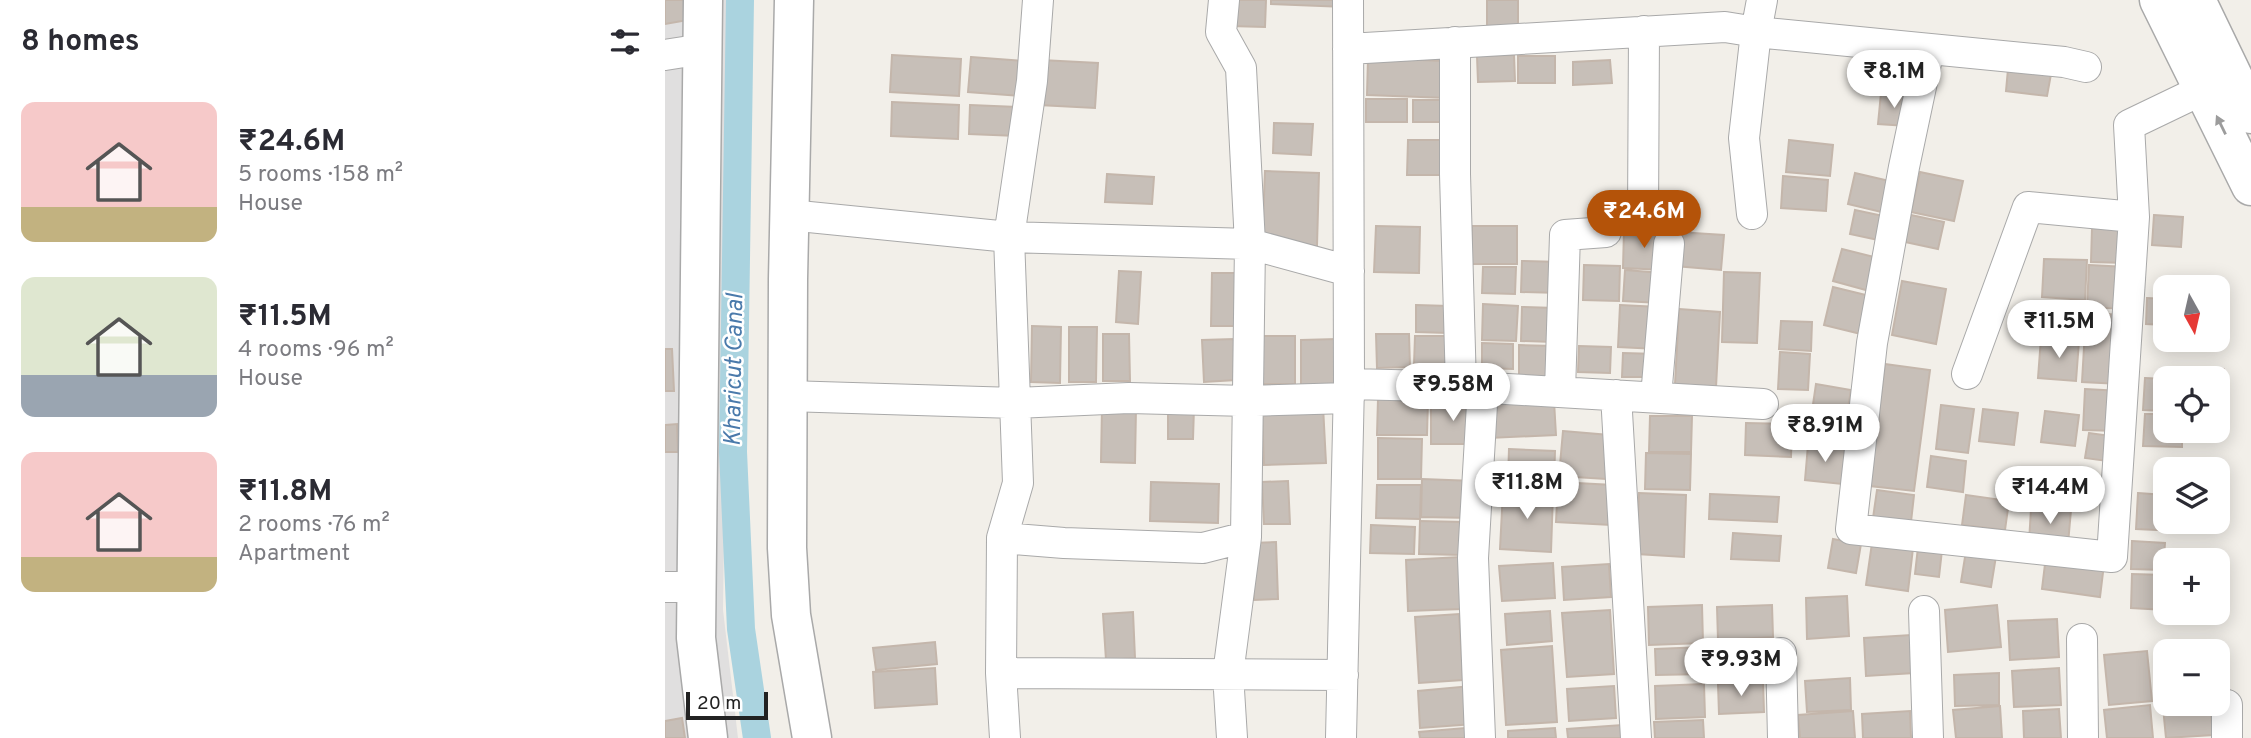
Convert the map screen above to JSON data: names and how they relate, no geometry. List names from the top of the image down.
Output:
{
  "water": ["Kharicut Canal"],
  "scale_bar": "20 m",
  "north": "bottom",
  "page": {
    "heading": "8 homes",
    "price": [
      "₹8.1M",
      "₹24.6M",
      "₹11.5M",
      "₹9.58M",
      "₹8.91M",
      "₹11.8M",
      "₹14.4M",
      "₹9.93M"
    ],
    "list": [
      {
        "name": "₹24.6M",
        "note": "5 rooms · 158 m² · House"
      },
      {
        "name": "₹11.5M",
        "note": "4 rooms · 96 m² · House"
      },
      {
        "name": "₹11.8M",
        "note": "2 rooms · 76 m² · Apartment"
      }
    ],
    "map_buttons": ["+", "−"],
    "scale": "20 m"
  }
}
